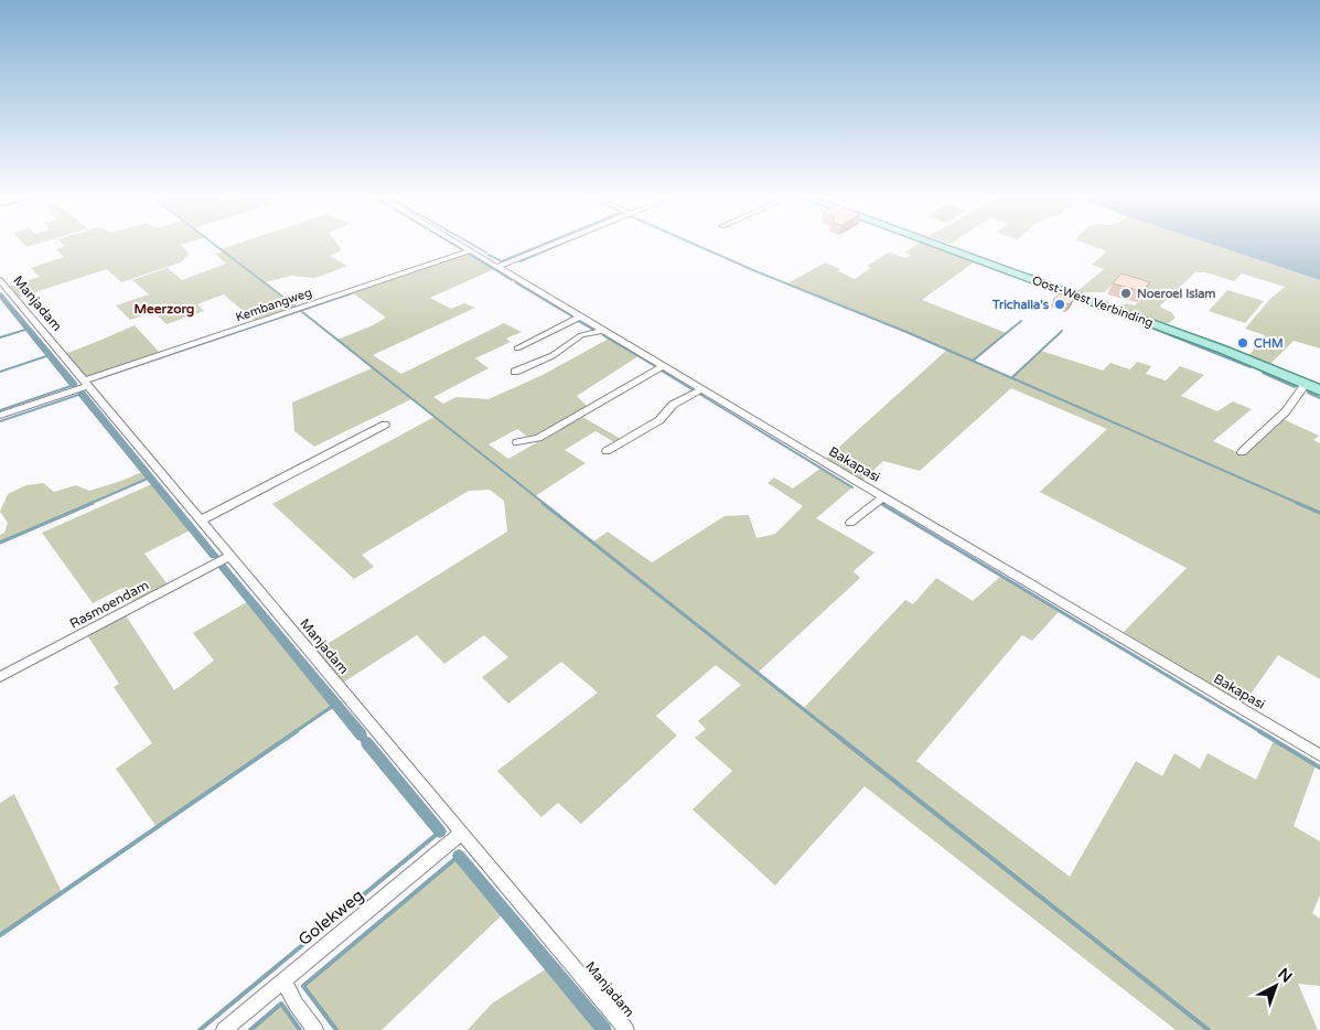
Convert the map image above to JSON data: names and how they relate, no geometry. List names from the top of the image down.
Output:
{
  "streets": {
    "main road": ["Oost-West Verbinding"],
    "street": [
      "Manjadam",
      "Kembangweg",
      "Bakapasi",
      "Rasmoendam",
      "Golekweg"
    ]
  },
  "crossings": [
    ["Manjadam", "Kembangweg"],
    ["Manjadam", "Rasmoendam"],
    ["Manjadam", "Golekweg"],
    ["Kembangweg", "Bakapasi"]
  ],
  "districts": ["Meerzorg"],
  "places": ["Noeroel Islam", "Trichalla's", "CHM"],
  "north": "top right"
}
